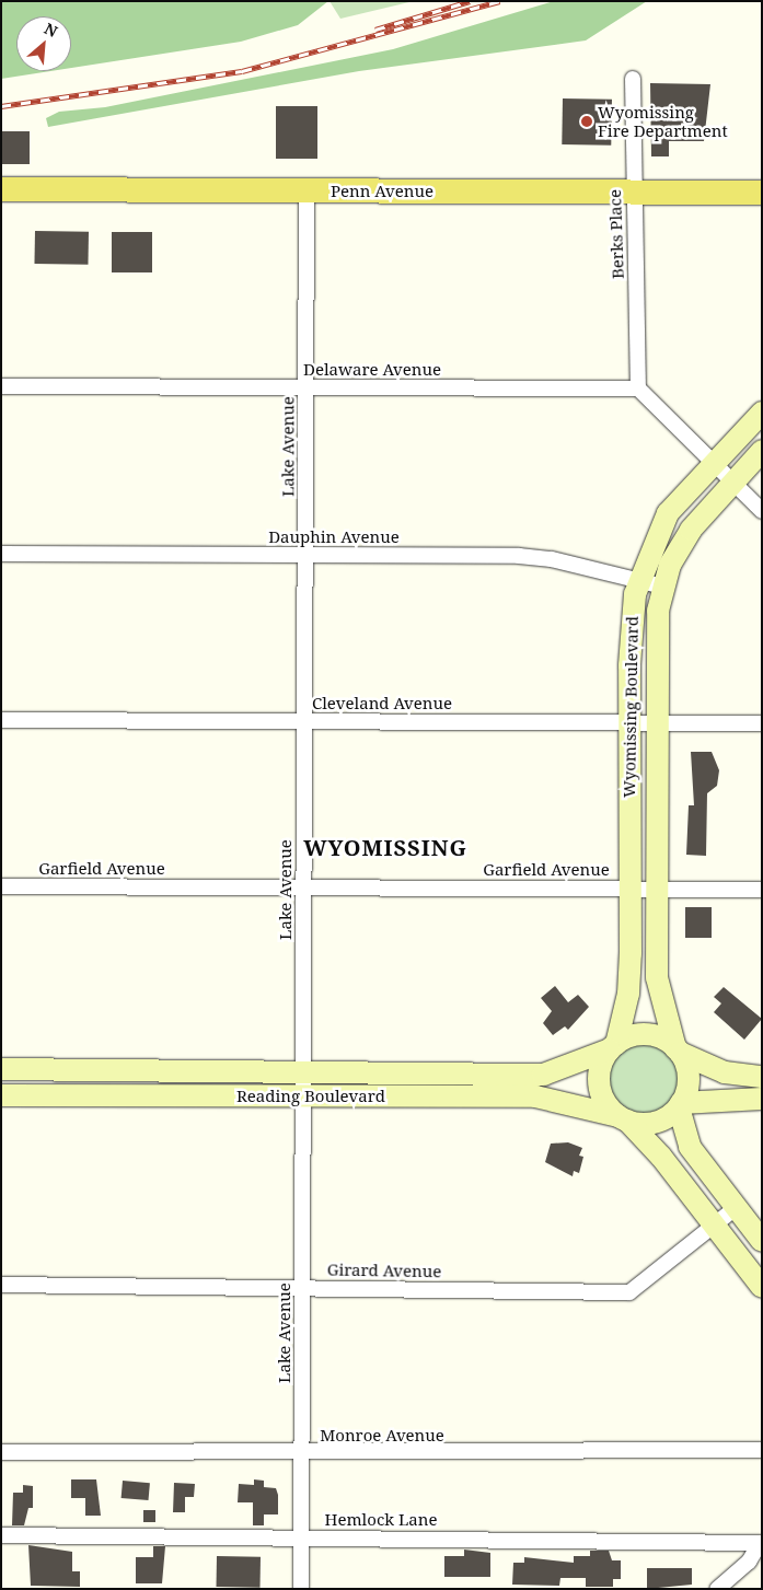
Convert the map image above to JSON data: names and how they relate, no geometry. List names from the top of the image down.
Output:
{
  "streets": {
    "main road": ["Penn Avenue", "Wyomissing Boulevard", "Reading Boulevard"],
    "street": [
      "Berks Place",
      "Delaware Avenue",
      "Lake Avenue",
      "Dauphin Avenue",
      "Cleveland Avenue",
      "Garfield Avenue",
      "Girard Avenue",
      "Monroe Avenue",
      "Hemlock Lane"
    ]
  },
  "crossings": [
    ["Penn Avenue", "Berks Place"],
    ["Penn Avenue", "Lake Avenue"],
    ["Berks Place", "Delaware Avenue"],
    ["Delaware Avenue", "Lake Avenue"],
    ["Lake Avenue", "Dauphin Avenue"],
    ["Lake Avenue", "Cleveland Avenue"],
    ["Lake Avenue", "Garfield Avenue"],
    ["Lake Avenue", "Reading Boulevard"],
    ["Lake Avenue", "Girard Avenue"],
    ["Lake Avenue", "Monroe Avenue"],
    ["Lake Avenue", "Hemlock Lane"],
    ["Dauphin Avenue", "Wyomissing Boulevard"],
    ["Cleveland Avenue", "Wyomissing Boulevard"],
    ["Wyomissing Boulevard", "Garfield Avenue"],
    ["Wyomissing Boulevard", "Reading Boulevard"]
  ],
  "districts": ["WYOMISSING"],
  "places": ["Wyomissing Fire Department"],
  "north": "top right"
}
